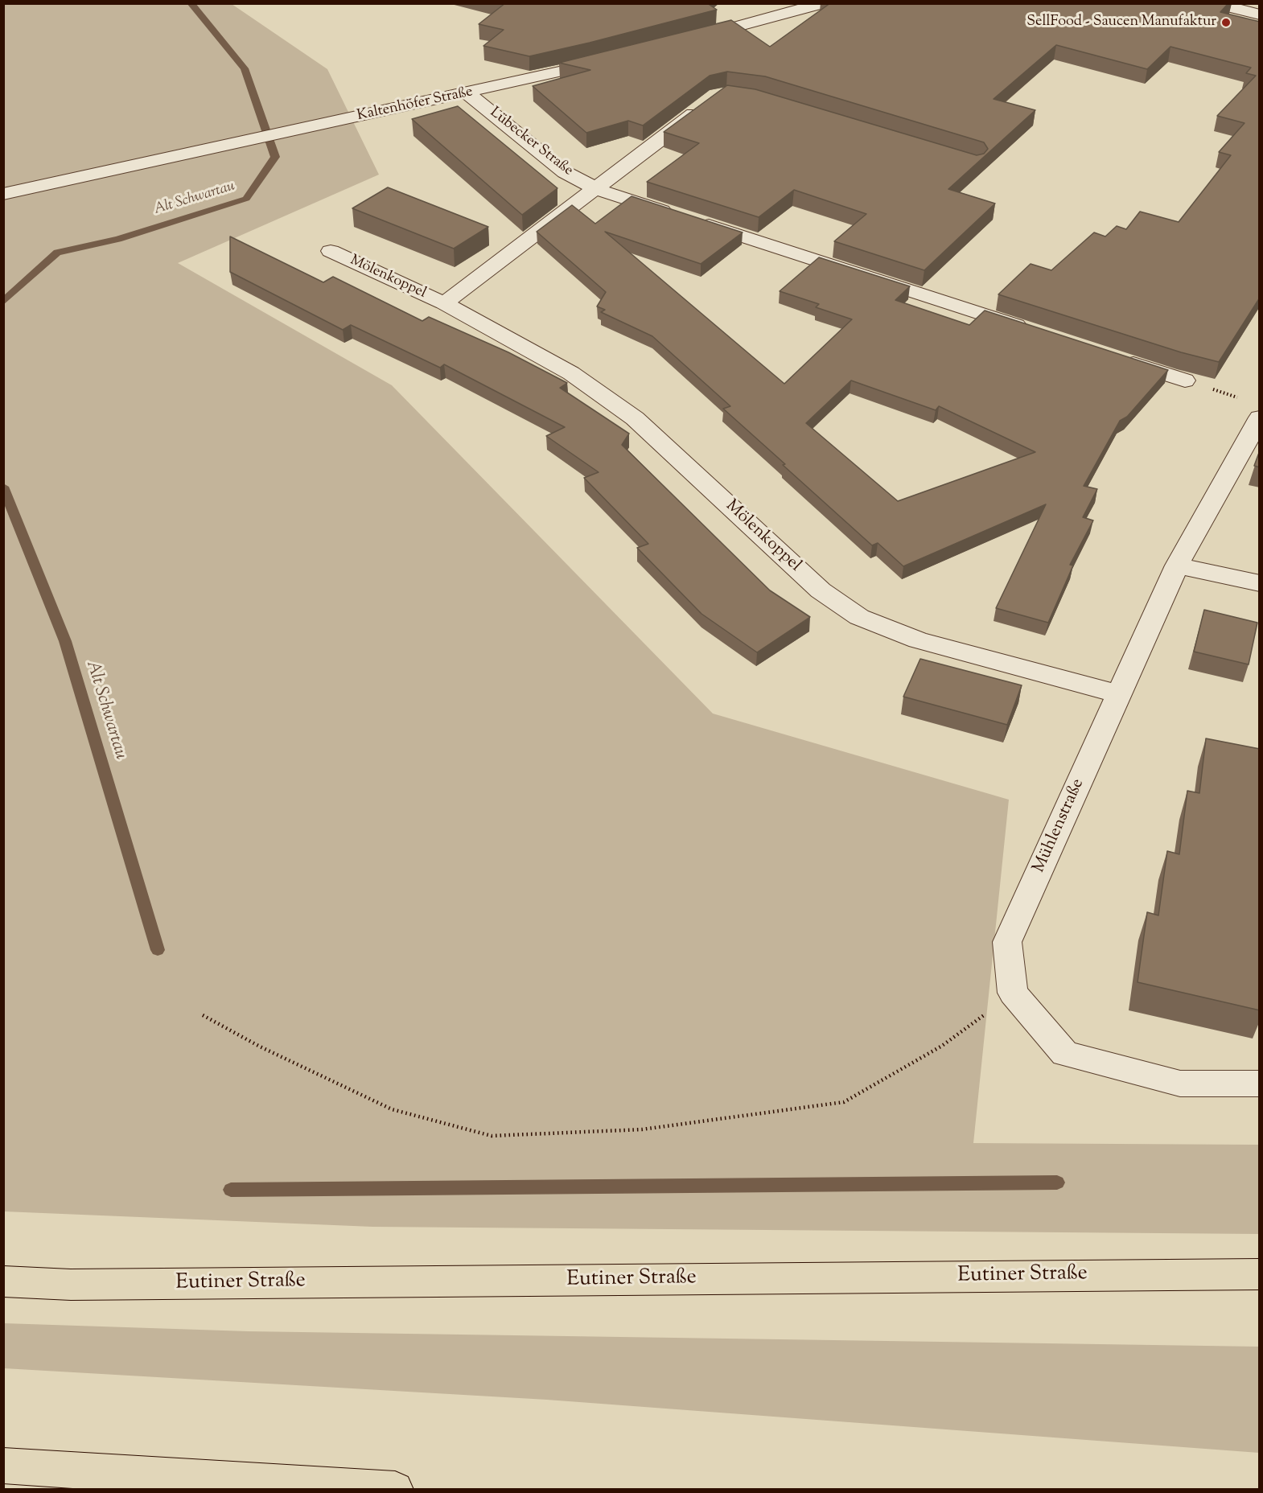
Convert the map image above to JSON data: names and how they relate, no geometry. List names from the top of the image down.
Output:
{
  "streets": {
    "main road": ["Eutiner Straße"],
    "street": [
      "Kaltenhöfer Straße",
      "Lübecker Straße",
      "Mölenkoppel",
      "Mühlenstraße"
    ]
  },
  "crossings": [
    ["Kaltenhöfer Straße", "Lübecker Straße"],
    ["Lübecker Straße", "Mölenkoppel"],
    ["Mölenkoppel", "Mühlenstraße"]
  ],
  "water": ["Alt Schwartau"],
  "places": ["SellFood - Saucen Manufaktur"]
}
